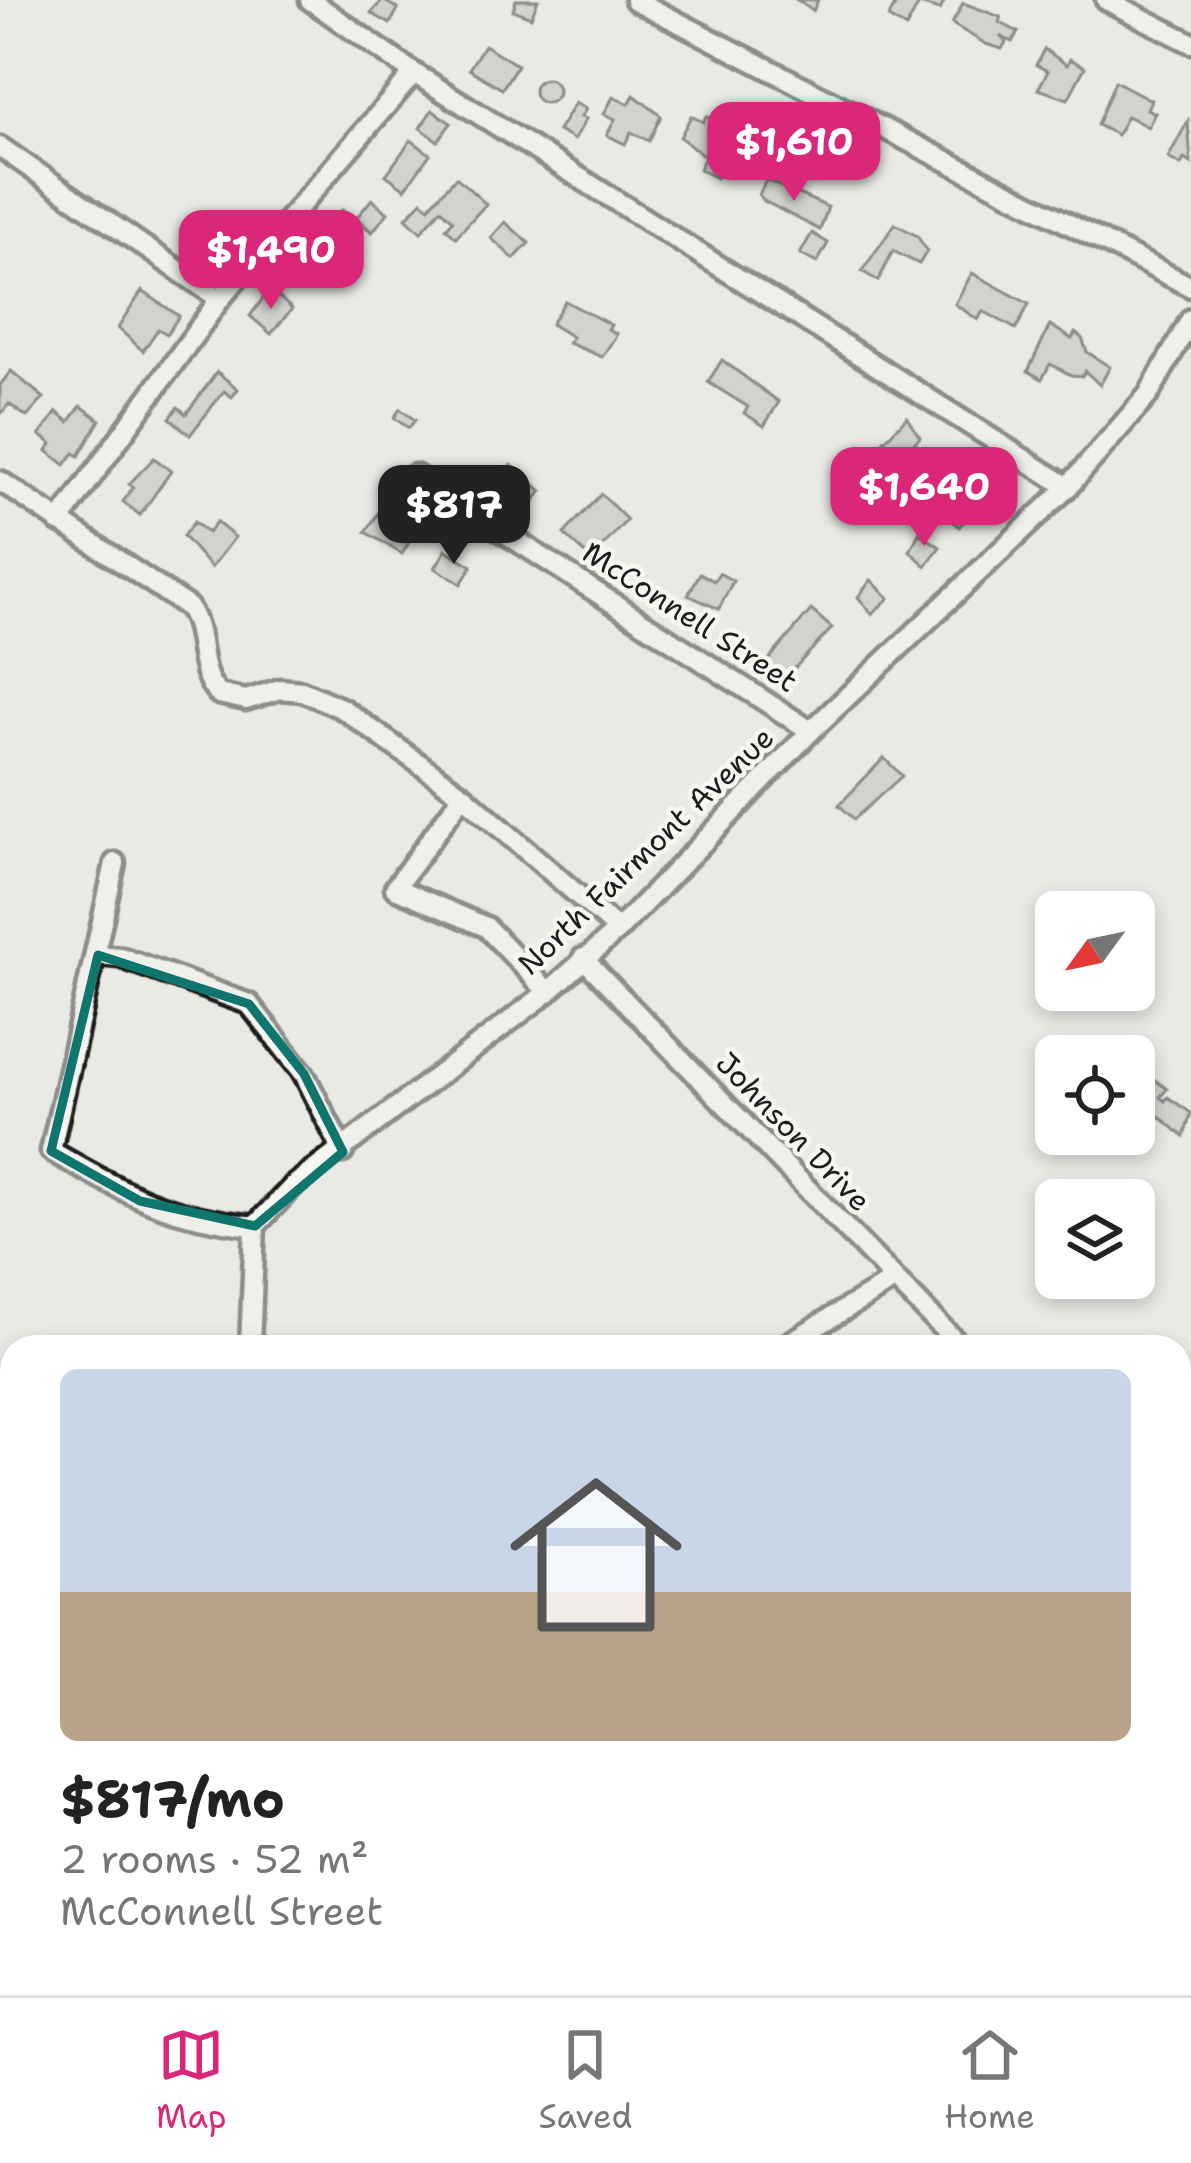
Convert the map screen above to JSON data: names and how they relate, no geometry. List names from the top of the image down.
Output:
{
  "streets": {
    "street": ["McConnell Street", "North Fairmont Avenue", "Johnson Drive"]
  },
  "crossings": [
    ["McConnell Street", "North Fairmont Avenue"],
    ["North Fairmont Avenue", "Johnson Drive"]
  ],
  "north": "bottom left",
  "page": {
    "price": [
      "$1,610",
      "$1,490",
      "$1,640",
      "$817"
    ],
    "list": [
      {
        "name": "$817/mo",
        "note": "2 rooms · 52 m² · McConnell Street"
      }
    ],
    "tabs": ["Map", "Saved", "Home"]
  }
}
